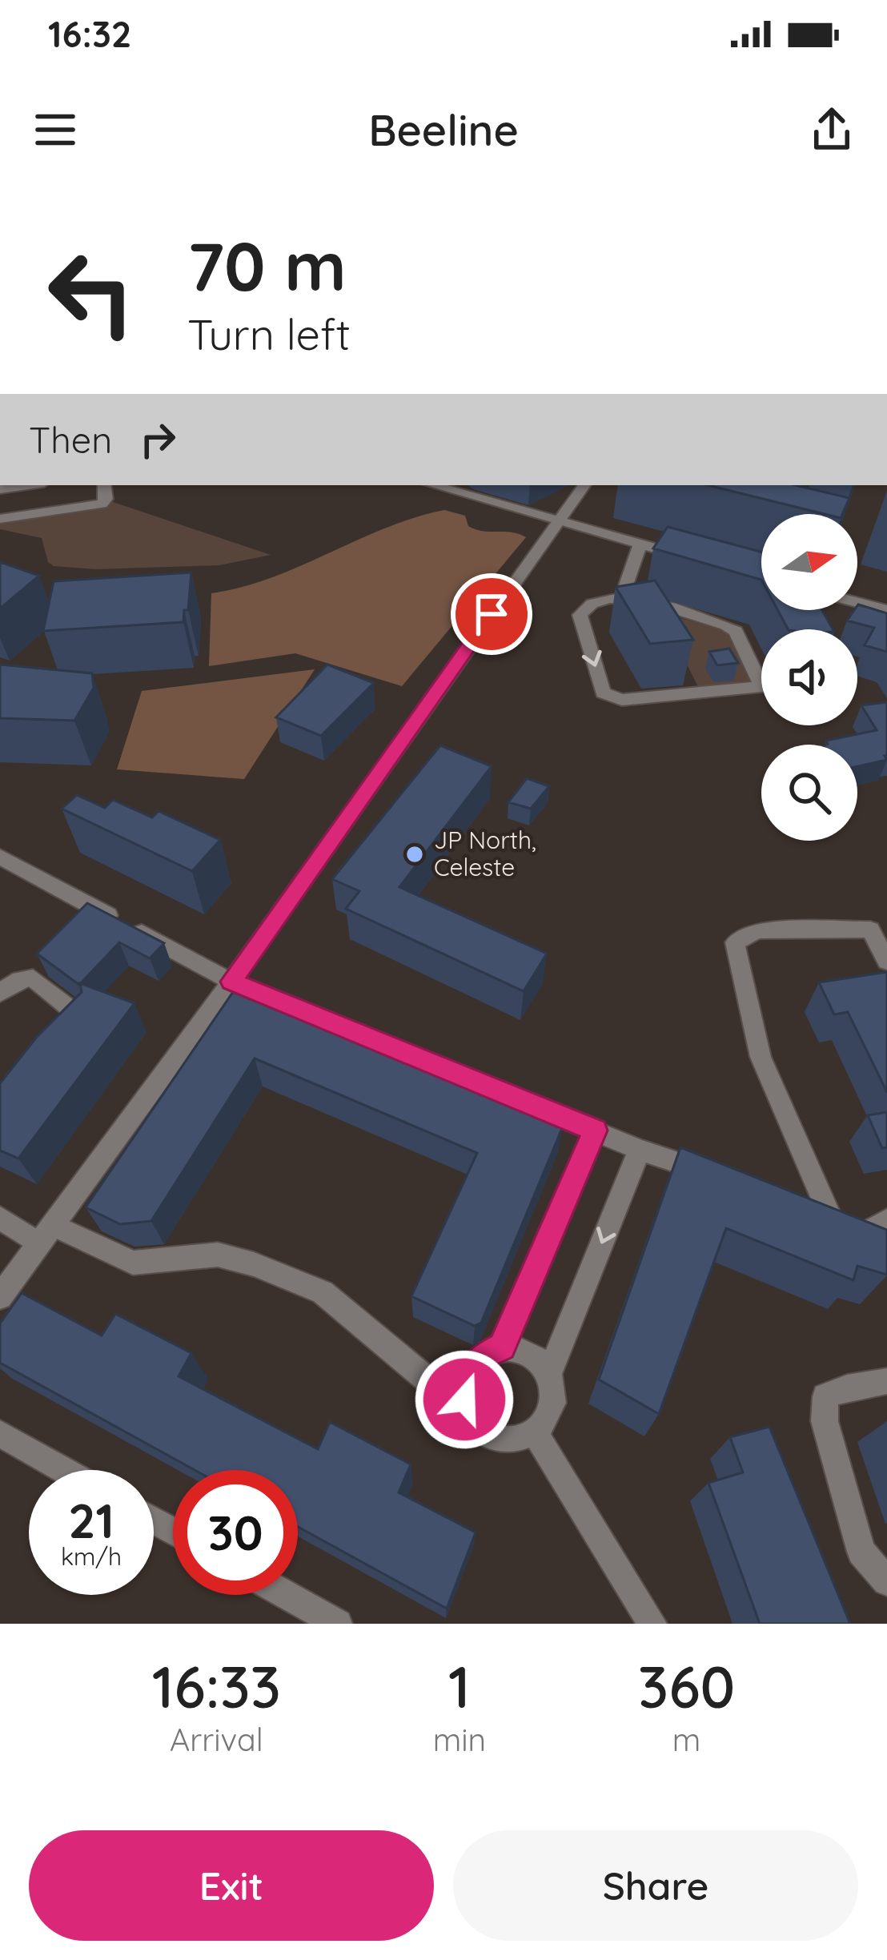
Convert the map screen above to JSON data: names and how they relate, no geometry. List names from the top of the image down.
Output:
{
  "places": ["JP North, Celeste"],
  "north": "right",
  "page": {
    "status": "16:32",
    "header": "Beeline",
    "turn": ["70 m", "Turn left"],
    "then": "Then",
    "speed": "21 km/h",
    "limit": "30",
    "eta": [
      "16:33",
      "Arrival",
      "1",
      "min",
      "360",
      "m"
    ],
    "buttons": ["Exit", "Share"]
  }
}
